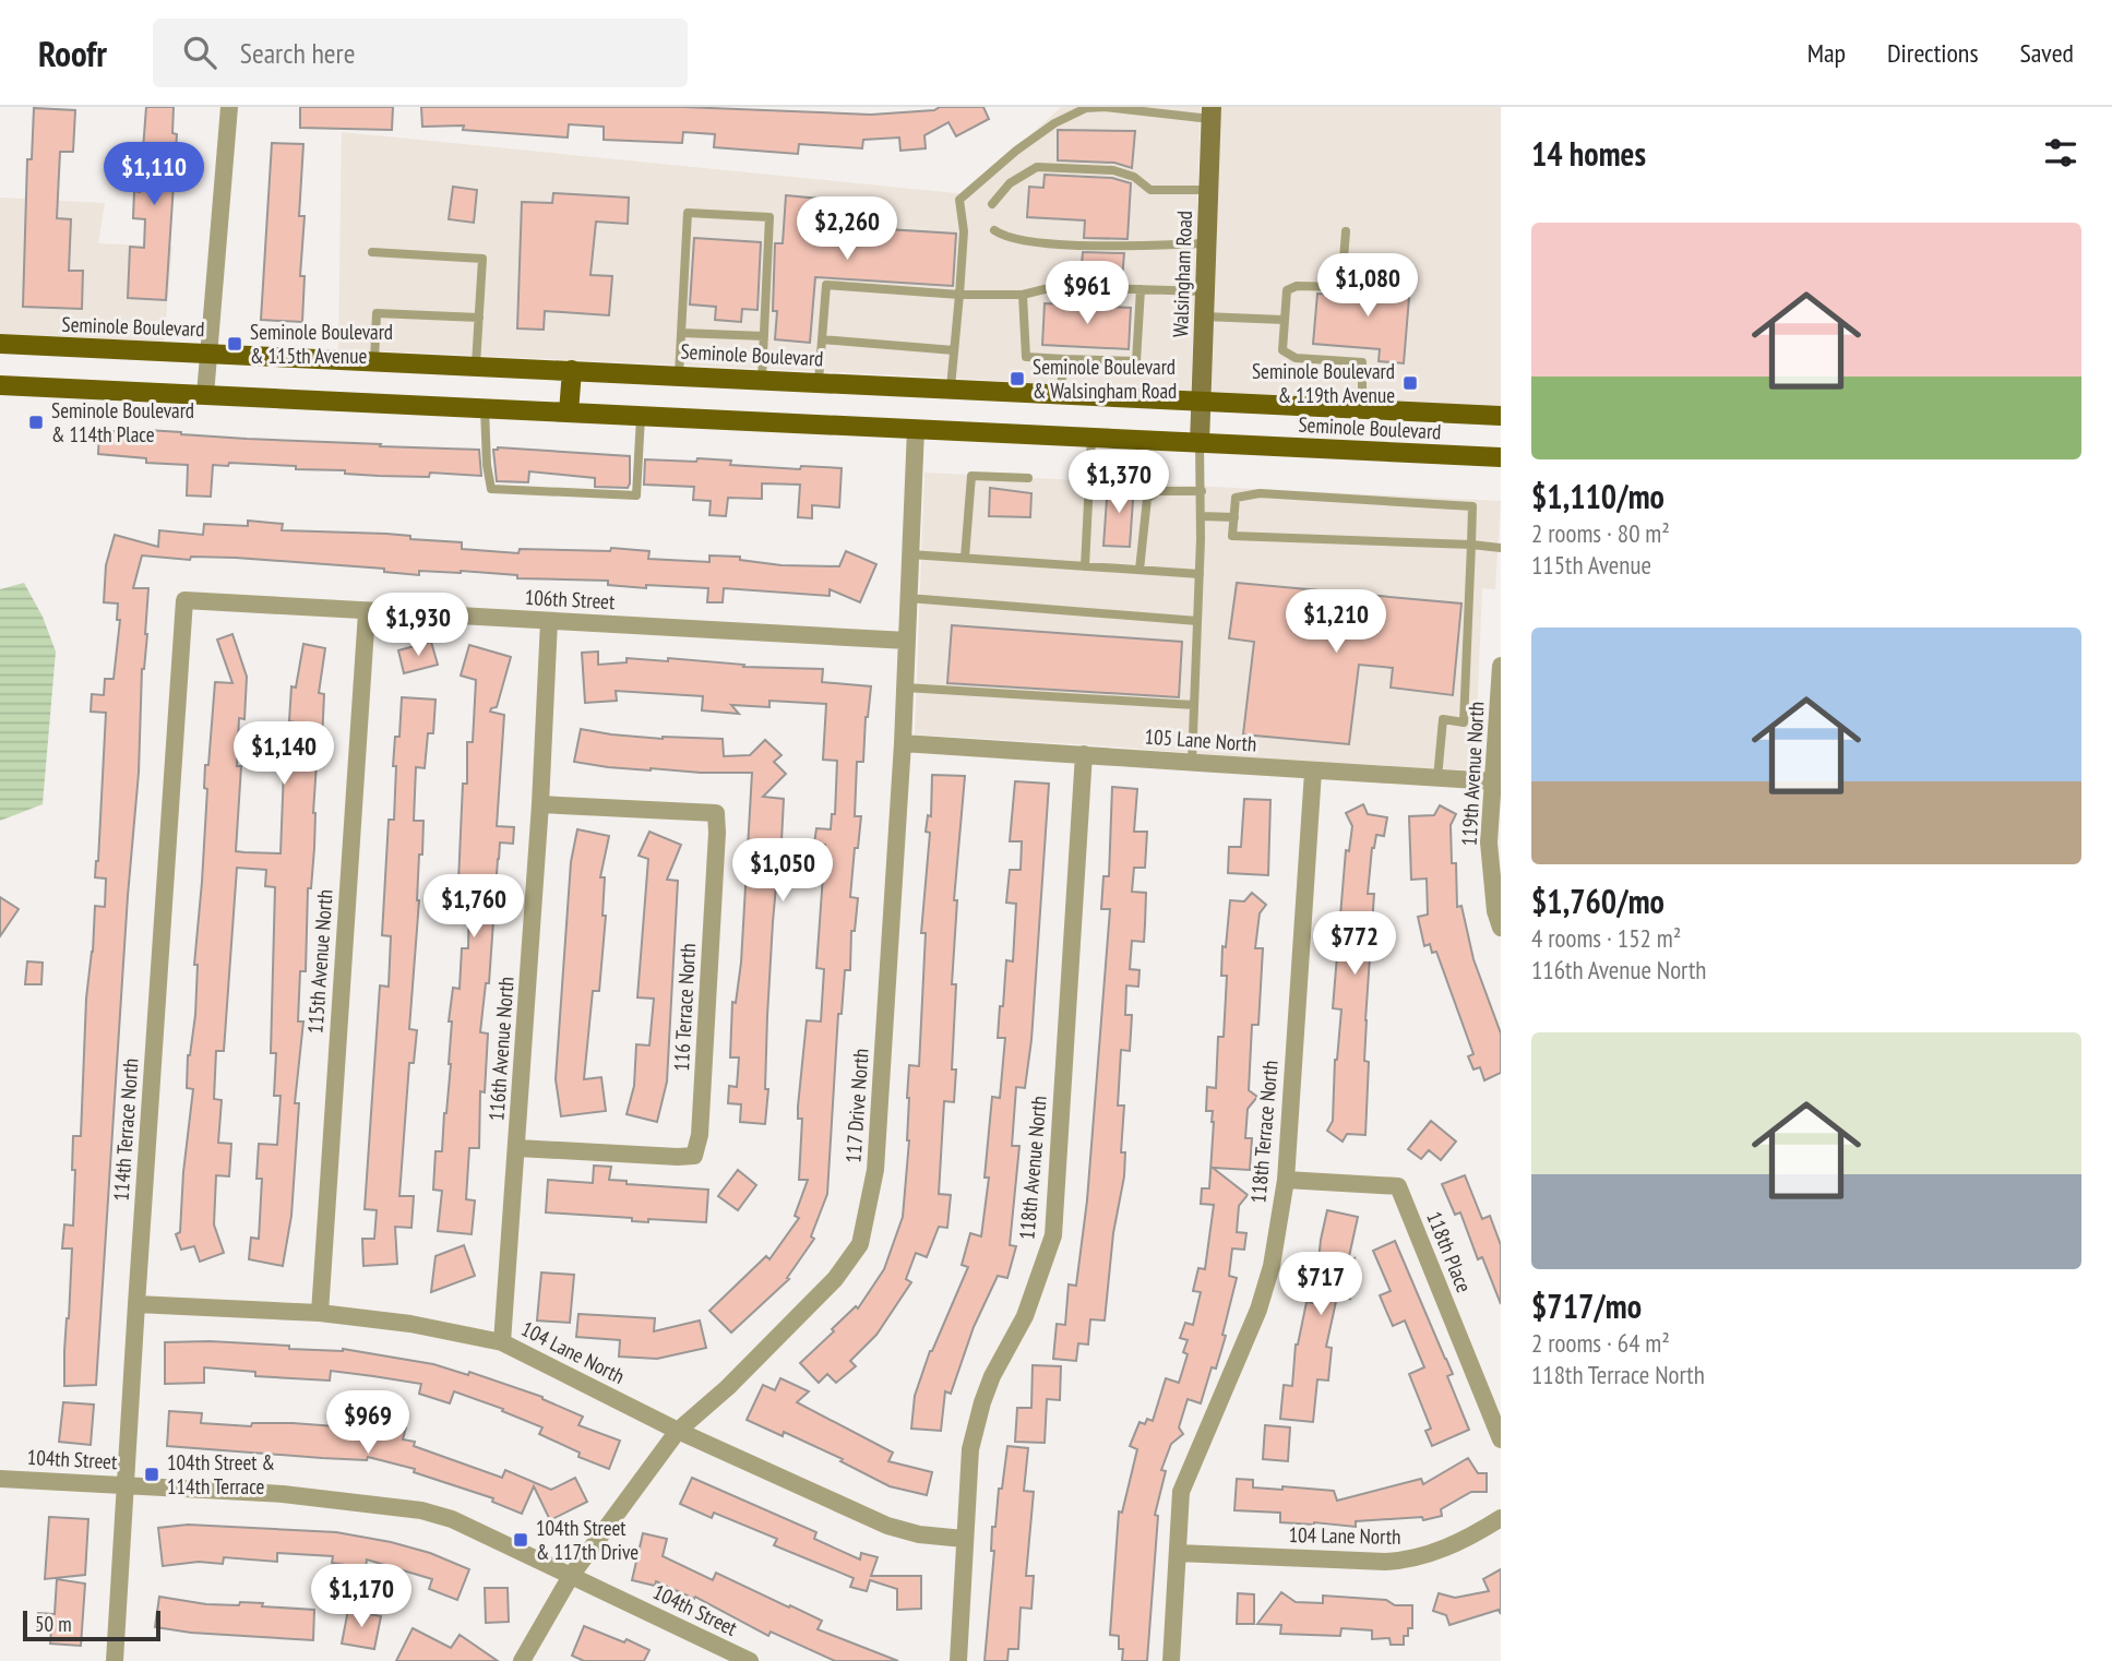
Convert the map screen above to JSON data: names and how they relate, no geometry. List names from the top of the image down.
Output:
{
  "streets": {
    "main road": ["Seminole Boulevard"],
    "street": [
      "Walsingham Road",
      "106th Street",
      "105 Lane North",
      "119th Avenue North",
      "115th Avenue North",
      "116 Terrace North",
      "116th Avenue North",
      "117 Drive North",
      "114th Terrace North",
      "118th Terrace North",
      "118th Avenue North",
      "118th Place",
      "104 Lane North",
      "104th Street"
    ]
  },
  "crossings": [
    ["Walsingham Road", "Seminole Boulevard"],
    ["Seminole Boulevard", "117 Drive North"],
    ["106th Street", "115th Avenue North"],
    ["106th Street", "116th Avenue North"],
    ["106th Street", "117 Drive North"],
    ["106th Street", "114th Terrace North"],
    ["105 Lane North", "119th Avenue North"],
    ["105 Lane North", "117 Drive North"],
    ["105 Lane North", "118th Terrace North"],
    ["105 Lane North", "118th Avenue North"],
    ["115th Avenue North", "104 Lane North"],
    ["116 Terrace North", "116th Avenue North"],
    ["116th Avenue North", "104 Lane North"],
    ["117 Drive North", "104 Lane North"],
    ["117 Drive North", "104th Street"],
    ["114th Terrace North", "104 Lane North"],
    ["114th Terrace North", "104th Street"],
    ["118th Terrace North", "118th Place"],
    ["118th Terrace North", "104 Lane North"],
    ["118th Avenue North", "104 Lane North"]
  ],
  "places": {
    "transit": [
      "Seminole Boulevard & 115th Avenue",
      "Seminole Boulevard & Walsingham Road",
      "Seminole Boulevard & 119th Avenue",
      "Seminole Boulevard & 114th Place",
      "104th Street & 114th Terrace",
      "104th Street & 117th Drive"
    ]
  },
  "scale_bar": "50 m",
  "page": {
    "header": "Roofr",
    "search": "Search here",
    "nav": ["Map", "Directions", "Saved"],
    "heading": "14 homes",
    "price": [
      "$1,110",
      "$2,260",
      "$1,080",
      "$961",
      "$1,370",
      "$1,210",
      "$1,930",
      "$1,140",
      "$1,050",
      "$1,760",
      "$772",
      "$717",
      "$969",
      "$1,170"
    ],
    "list": [
      {
        "name": "$1,110/mo",
        "note": "2 rooms · 80 m² · 115th Avenue"
      },
      {
        "name": "$1,760/mo",
        "note": "4 rooms · 152 m² · 116th Avenue North"
      },
      {
        "name": "$717/mo",
        "note": "2 rooms · 64 m² · 118th Terrace North"
      }
    ],
    "scale": "50 m"
  }
}
